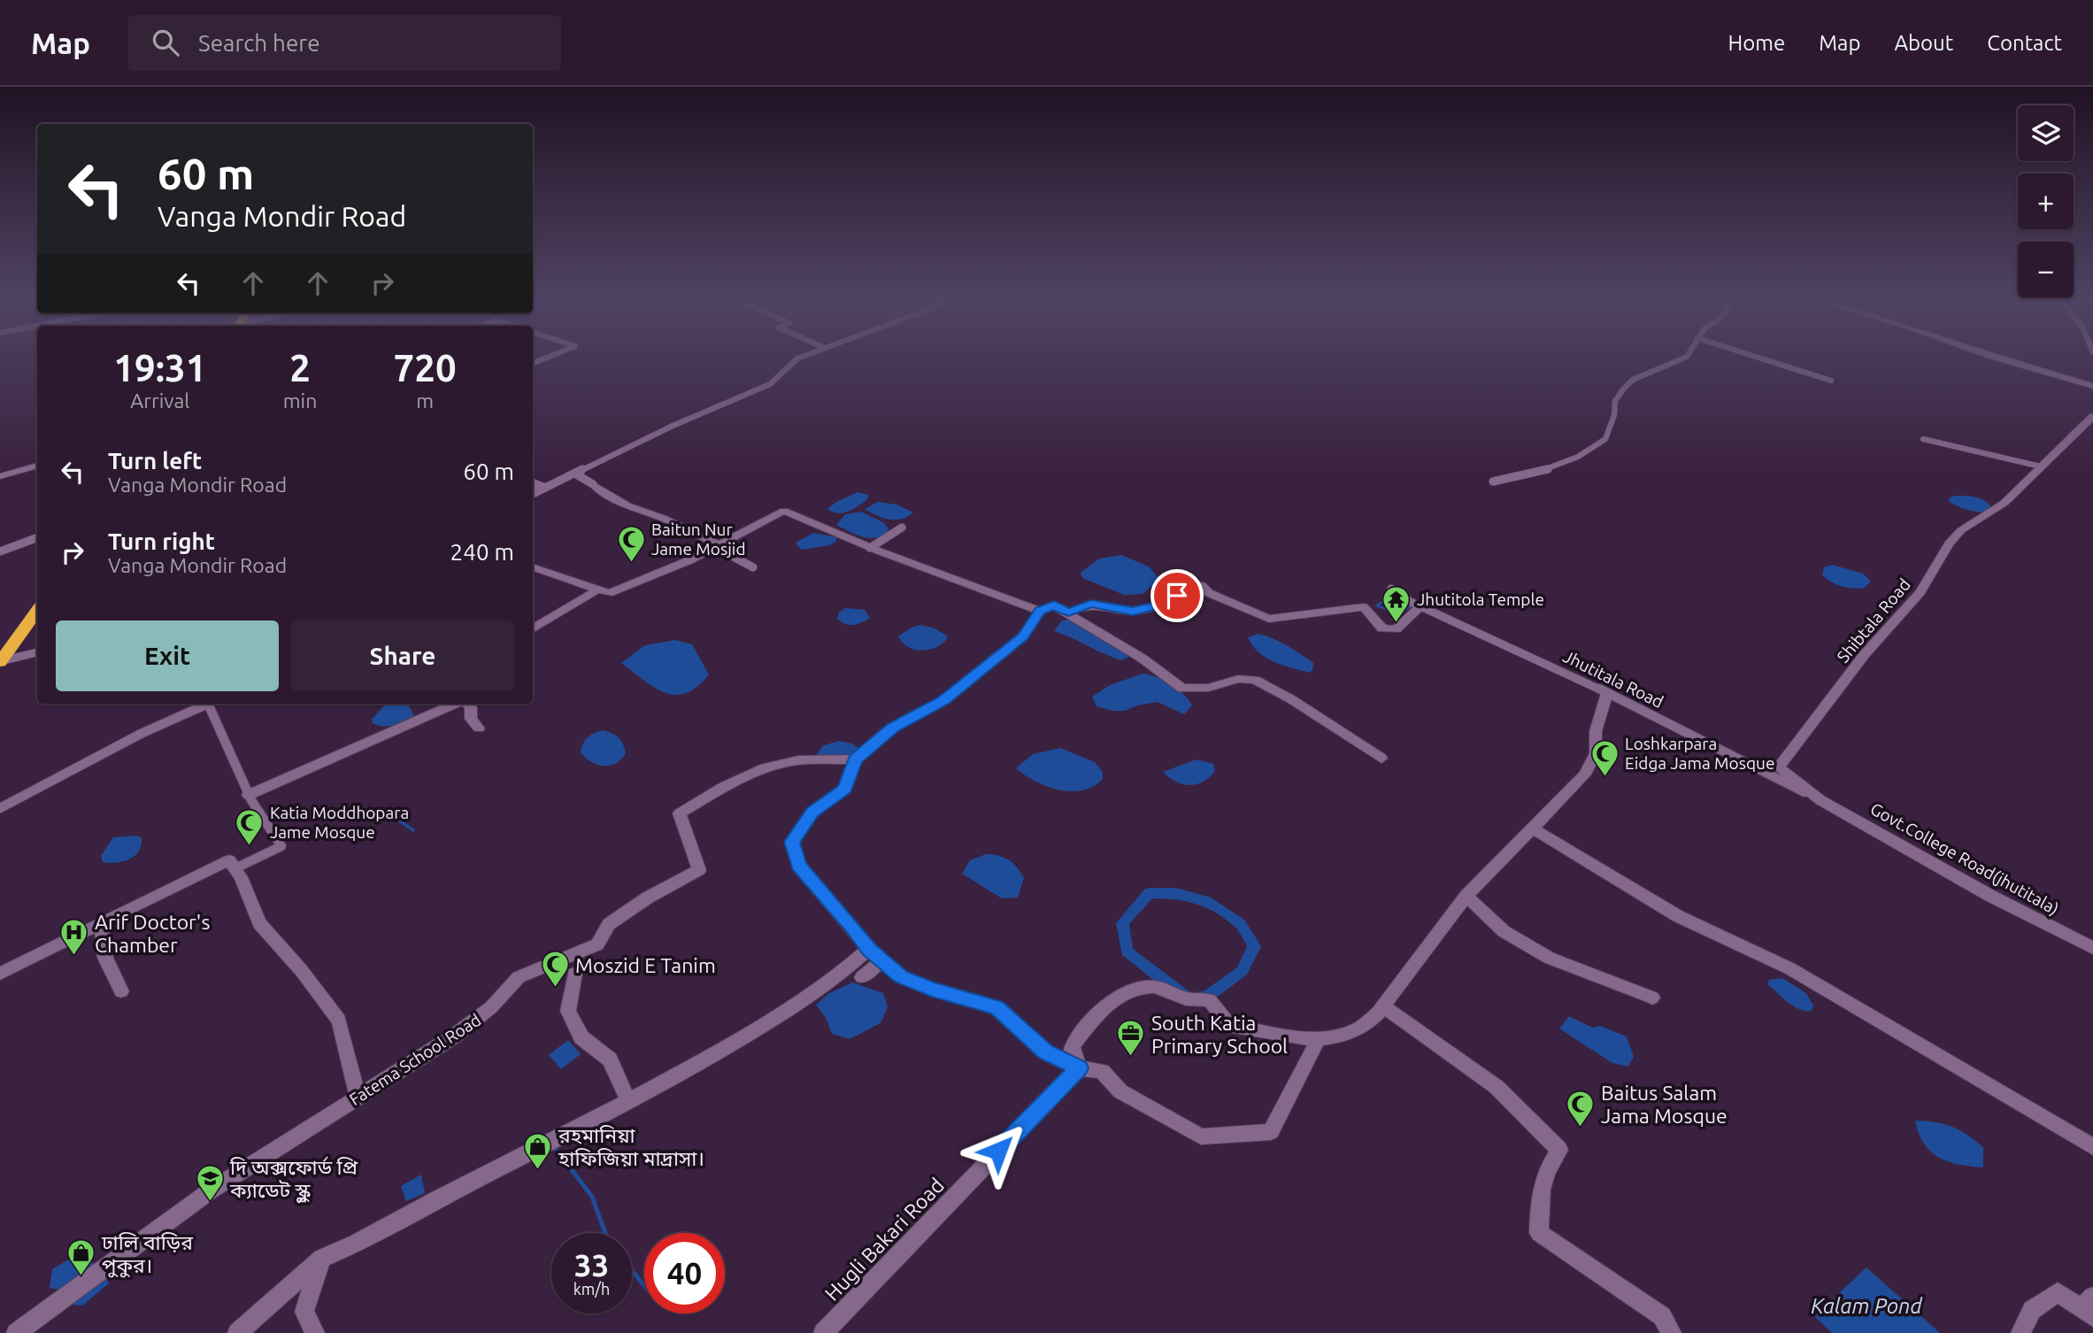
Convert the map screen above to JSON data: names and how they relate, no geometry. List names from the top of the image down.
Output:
{
  "streets": {
    "street": [
      "Shibtala Road",
      "Jhutitala Road",
      "Govt.College Road(jhutitala)",
      "Fatema School Road",
      "Hugli Bakari Road"
    ]
  },
  "crossings": [
    ["Shibtala Road", "Jhutitala Road"],
    ["Shibtala Road", "Govt.College Road(jhutitala)"],
    ["Jhutitala Road", "Govt.College Road(jhutitala)"]
  ],
  "water": ["Kalam Pond"],
  "places": {
    "mosque": [
      "Baitun Nur Jame Mosjid",
      "Loshkarpara Eidga Jama Mosque",
      "Katia Moddhopara Jame Mosque",
      "Moszid E Tanim",
      "Baitus Salam Jama Mosque"
    ],
    "temple": ["Jhutitola Temple"],
    "hospital": ["Arif Doctor's Chamber"],
    "office": ["South Katia Primary School"],
    "shop": ["রহমানিয়া হাফিজিয়া মাদ্রাসা।", "ঢালি বাড়ির পুকুর।"],
    "school or university": ["দি অক্সফোর্ড প্রি ক্যাডেট স্কুল"]
  },
  "page": {
    "header": "Map",
    "search": "Search here",
    "nav": [
      "Home",
      "Map",
      "About",
      "Contact"
    ],
    "map_buttons": ["+", "−"],
    "turn": ["60 m", "Vanga Mondir Road"],
    "eta": [
      "19:31",
      "Arrival",
      "2",
      "min",
      "720",
      "m"
    ],
    "list": [
      {
        "name": "Turn left",
        "note": "Vanga Mondir Road",
        "value": "60 m"
      },
      {
        "name": "Turn right",
        "note": "Vanga Mondir Road",
        "value": "240 m"
      }
    ],
    "buttons": ["Exit", "Share"],
    "speed": "33 km/h",
    "limit": "40"
  }
}
